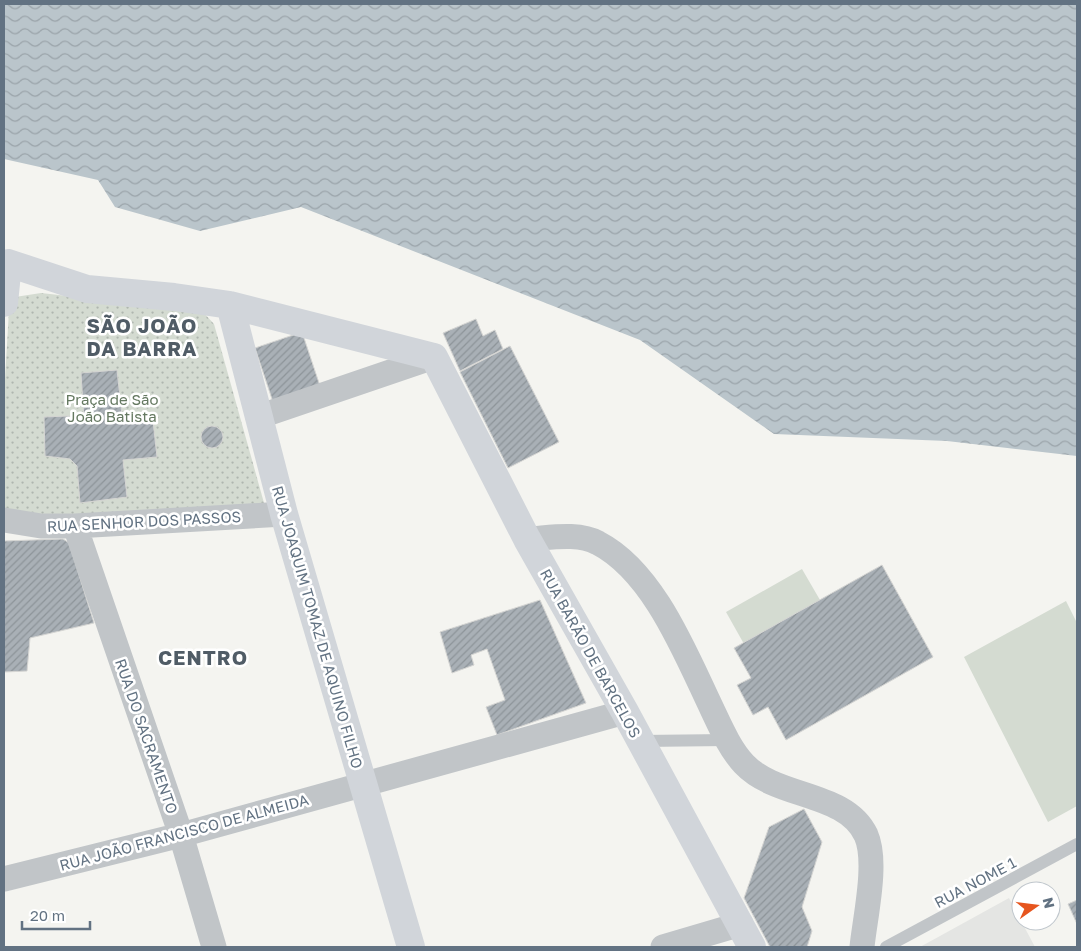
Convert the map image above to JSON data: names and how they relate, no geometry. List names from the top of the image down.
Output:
{
  "streets": {
    "main road": ["RUA JOAQUIM TOMAZ DE AQUINO FILHO", "RUA BARÃO DE BARCELOS"],
    "street": ["RUA SENHOR DOS PASSOS", "RUA DO SACRAMENTO", "RUA JOÃO FRANCISCO DE ALMEIDA"],
    "lane": ["RUA NOME 1"]
  },
  "crossings": [
    ["RUA SENHOR DOS PASSOS", "RUA JOAQUIM TOMAZ DE AQUINO FILHO"],
    ["RUA SENHOR DOS PASSOS", "RUA DO SACRAMENTO"],
    ["RUA JOAQUIM TOMAZ DE AQUINO FILHO", "RUA JOÃO FRANCISCO DE ALMEIDA"],
    ["RUA BARÃO DE BARCELOS", "RUA JOÃO FRANCISCO DE ALMEIDA"],
    ["RUA DO SACRAMENTO", "RUA JOÃO FRANCISCO DE ALMEIDA"]
  ],
  "districts": ["SÃO JOÃO DA BARRA", "CENTRO"],
  "parks": ["Praça de São João Batista"],
  "scale_bar": "20 m",
  "north": "right"
}
